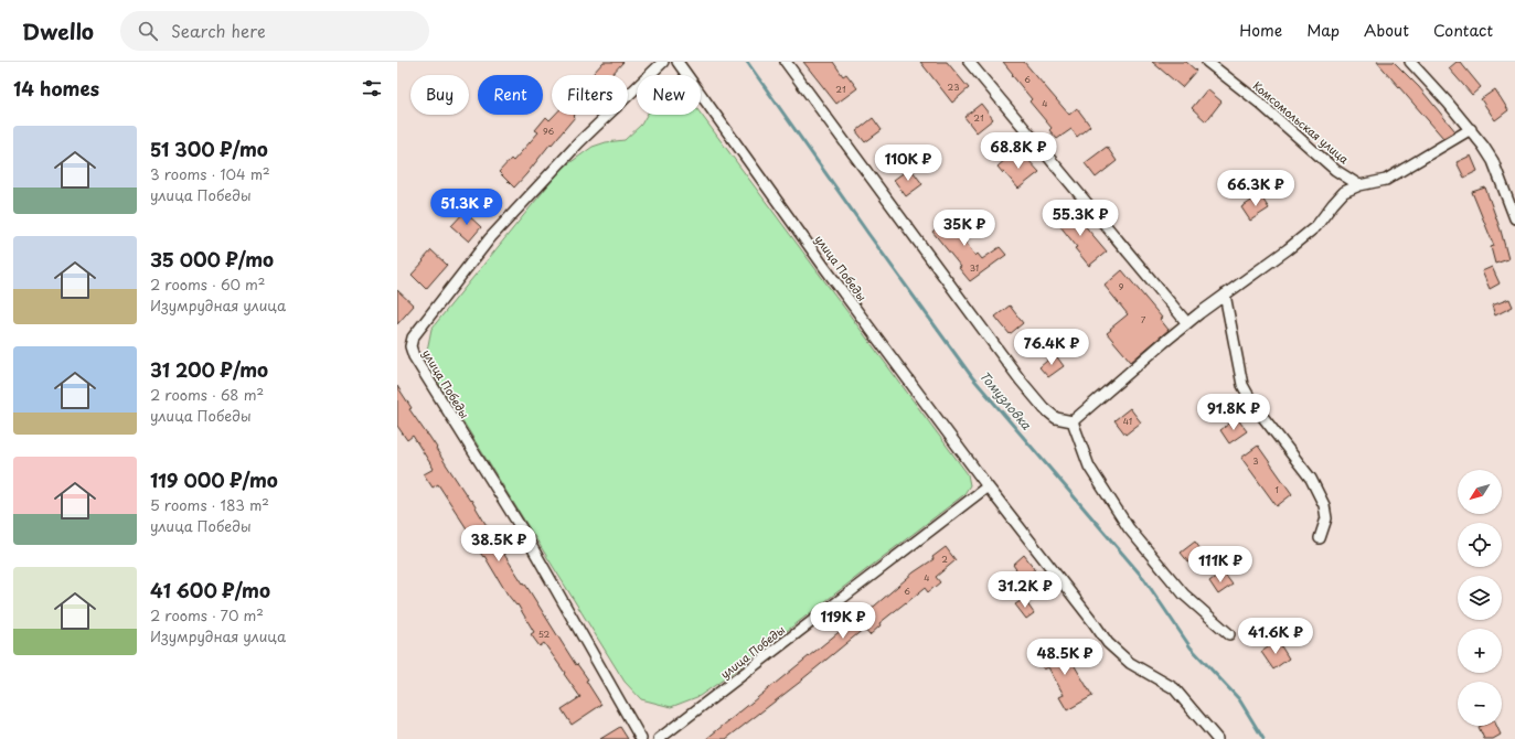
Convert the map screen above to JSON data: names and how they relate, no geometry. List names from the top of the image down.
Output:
{
  "streets": {
    "street": ["Комсомольская улица", "улица Победы"]
  },
  "water": ["Томузловка"],
  "house_numbers": [
    "6",
    "23",
    "21",
    "4",
    "21",
    "96",
    "31",
    "9",
    "7",
    "41",
    "3",
    "1",
    "2",
    "4",
    "6",
    "52"
  ],
  "north": "bottom left",
  "page": {
    "header": "Dwello",
    "search": "Search here",
    "nav": [
      "Home",
      "Map",
      "About",
      "Contact"
    ],
    "heading": "14 homes",
    "chip": [
      "Buy",
      "Rent",
      "Filters",
      "New"
    ],
    "list": [
      {
        "name": "51 300 ₽/mo",
        "note": "3 rooms · 104 m² · улица Победы"
      },
      {
        "name": "35 000 ₽/mo",
        "note": "2 rooms · 60 m² · Изумрудная улица"
      },
      {
        "name": "31 200 ₽/mo",
        "note": "2 rooms · 68 m² · улица Победы"
      },
      {
        "name": "119 000 ₽/mo",
        "note": "5 rooms · 183 m² · улица Победы"
      },
      {
        "name": "41 600 ₽/mo",
        "note": "2 rooms · 70 m² · Изумрудная улица"
      }
    ],
    "price": [
      "68.8K ₽",
      "110K ₽",
      "66.3K ₽",
      "51.3K ₽",
      "55.3K ₽",
      "35K ₽",
      "76.4K ₽",
      "91.8K ₽",
      "38.5K ₽",
      "111K ₽",
      "31.2K ₽",
      "119K ₽",
      "41.6K ₽",
      "48.5K ₽"
    ],
    "map_buttons": ["+", "−"]
  }
}
